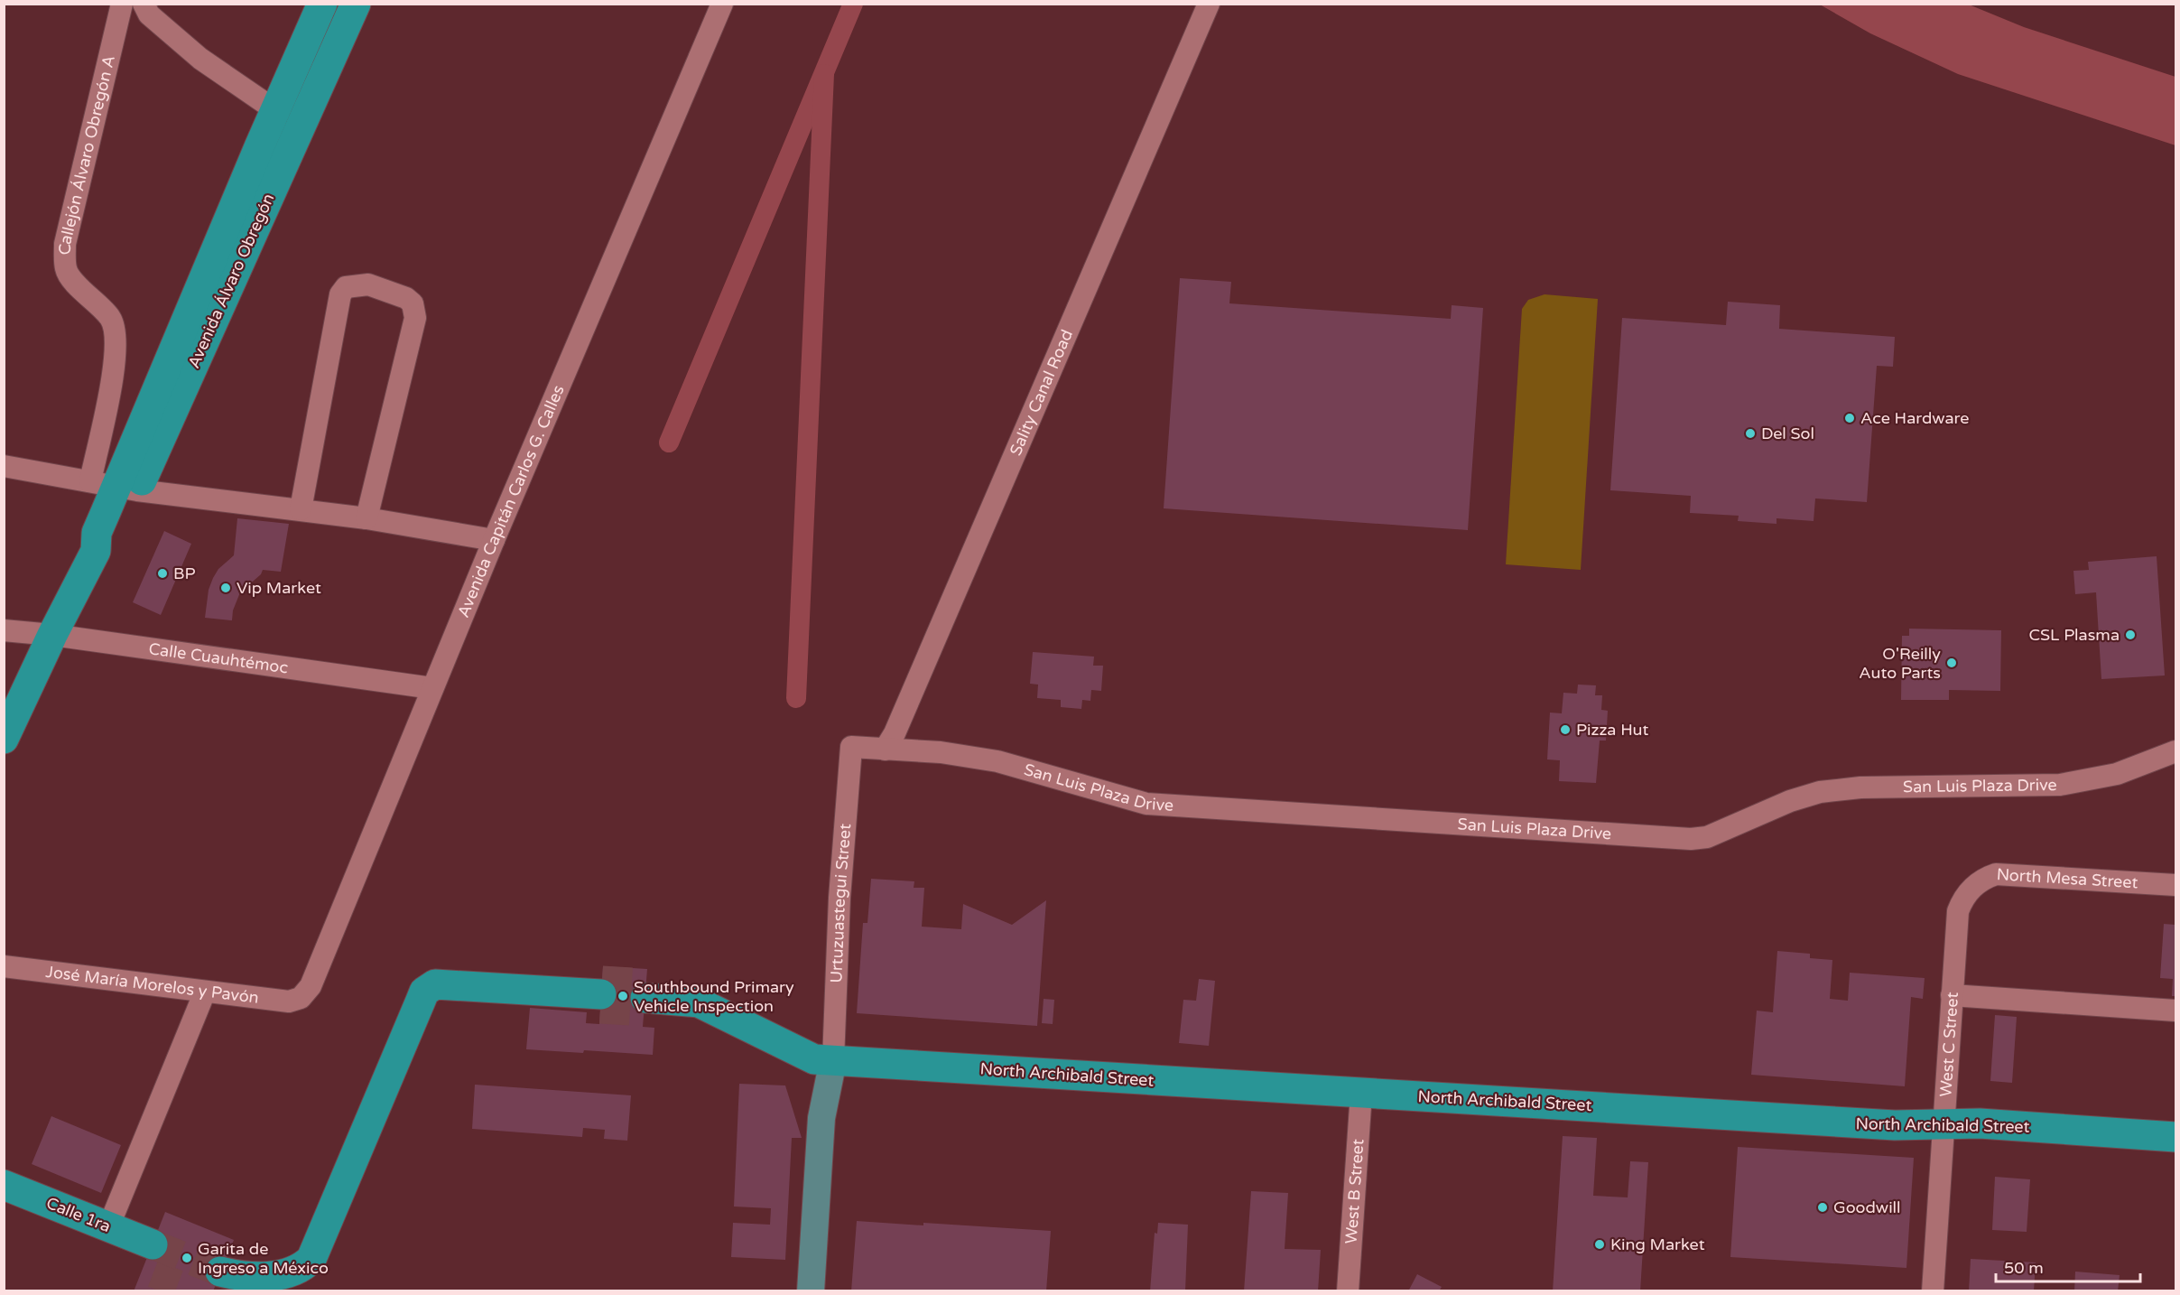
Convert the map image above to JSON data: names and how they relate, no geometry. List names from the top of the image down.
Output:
{
  "streets": {
    "highway": ["Avenida Álvaro Obregón", "North Archibald Street", "Calle 1ra"],
    "main road": ["Urtuzuastegui Street"],
    "street": [
      "Callejón Álvaro Obregón A",
      "Sality Canal Road",
      "Avenida Capitán Carlos G. Calles",
      "Calle Cuauhtémoc",
      "San Luis Plaza Drive",
      "North Mesa Street",
      "José María Morelos y Pavón",
      "West C Street",
      "West B Street"
    ]
  },
  "crossings": [
    ["Callejón Álvaro Obregón A", "Avenida Álvaro Obregón"],
    ["Avenida Álvaro Obregón", "Calle Cuauhtémoc"],
    ["Sality Canal Road", "San Luis Plaza Drive"],
    ["Sality Canal Road", "Urtuzuastegui Street"],
    ["Avenida Capitán Carlos G. Calles", "Calle Cuauhtémoc"],
    ["Avenida Capitán Carlos G. Calles", "José María Morelos y Pavón"],
    ["San Luis Plaza Drive", "Urtuzuastegui Street"],
    ["North Mesa Street", "West C Street"],
    ["Urtuzuastegui Street", "North Archibald Street"],
    ["West C Street", "North Archibald Street"],
    ["North Archibald Street", "West B Street"]
  ],
  "places": [
    "Ace Hardware",
    "Del Sol",
    "BP",
    "Vip Market",
    "CSL Plasma",
    "O'Reilly Auto Parts",
    "Pizza Hut",
    "Southbound Primary Vehicle Inspection",
    "Goodwill",
    "King Market",
    "Garita de Ingreso a México"
  ],
  "scale_bar": "50 m"
}
